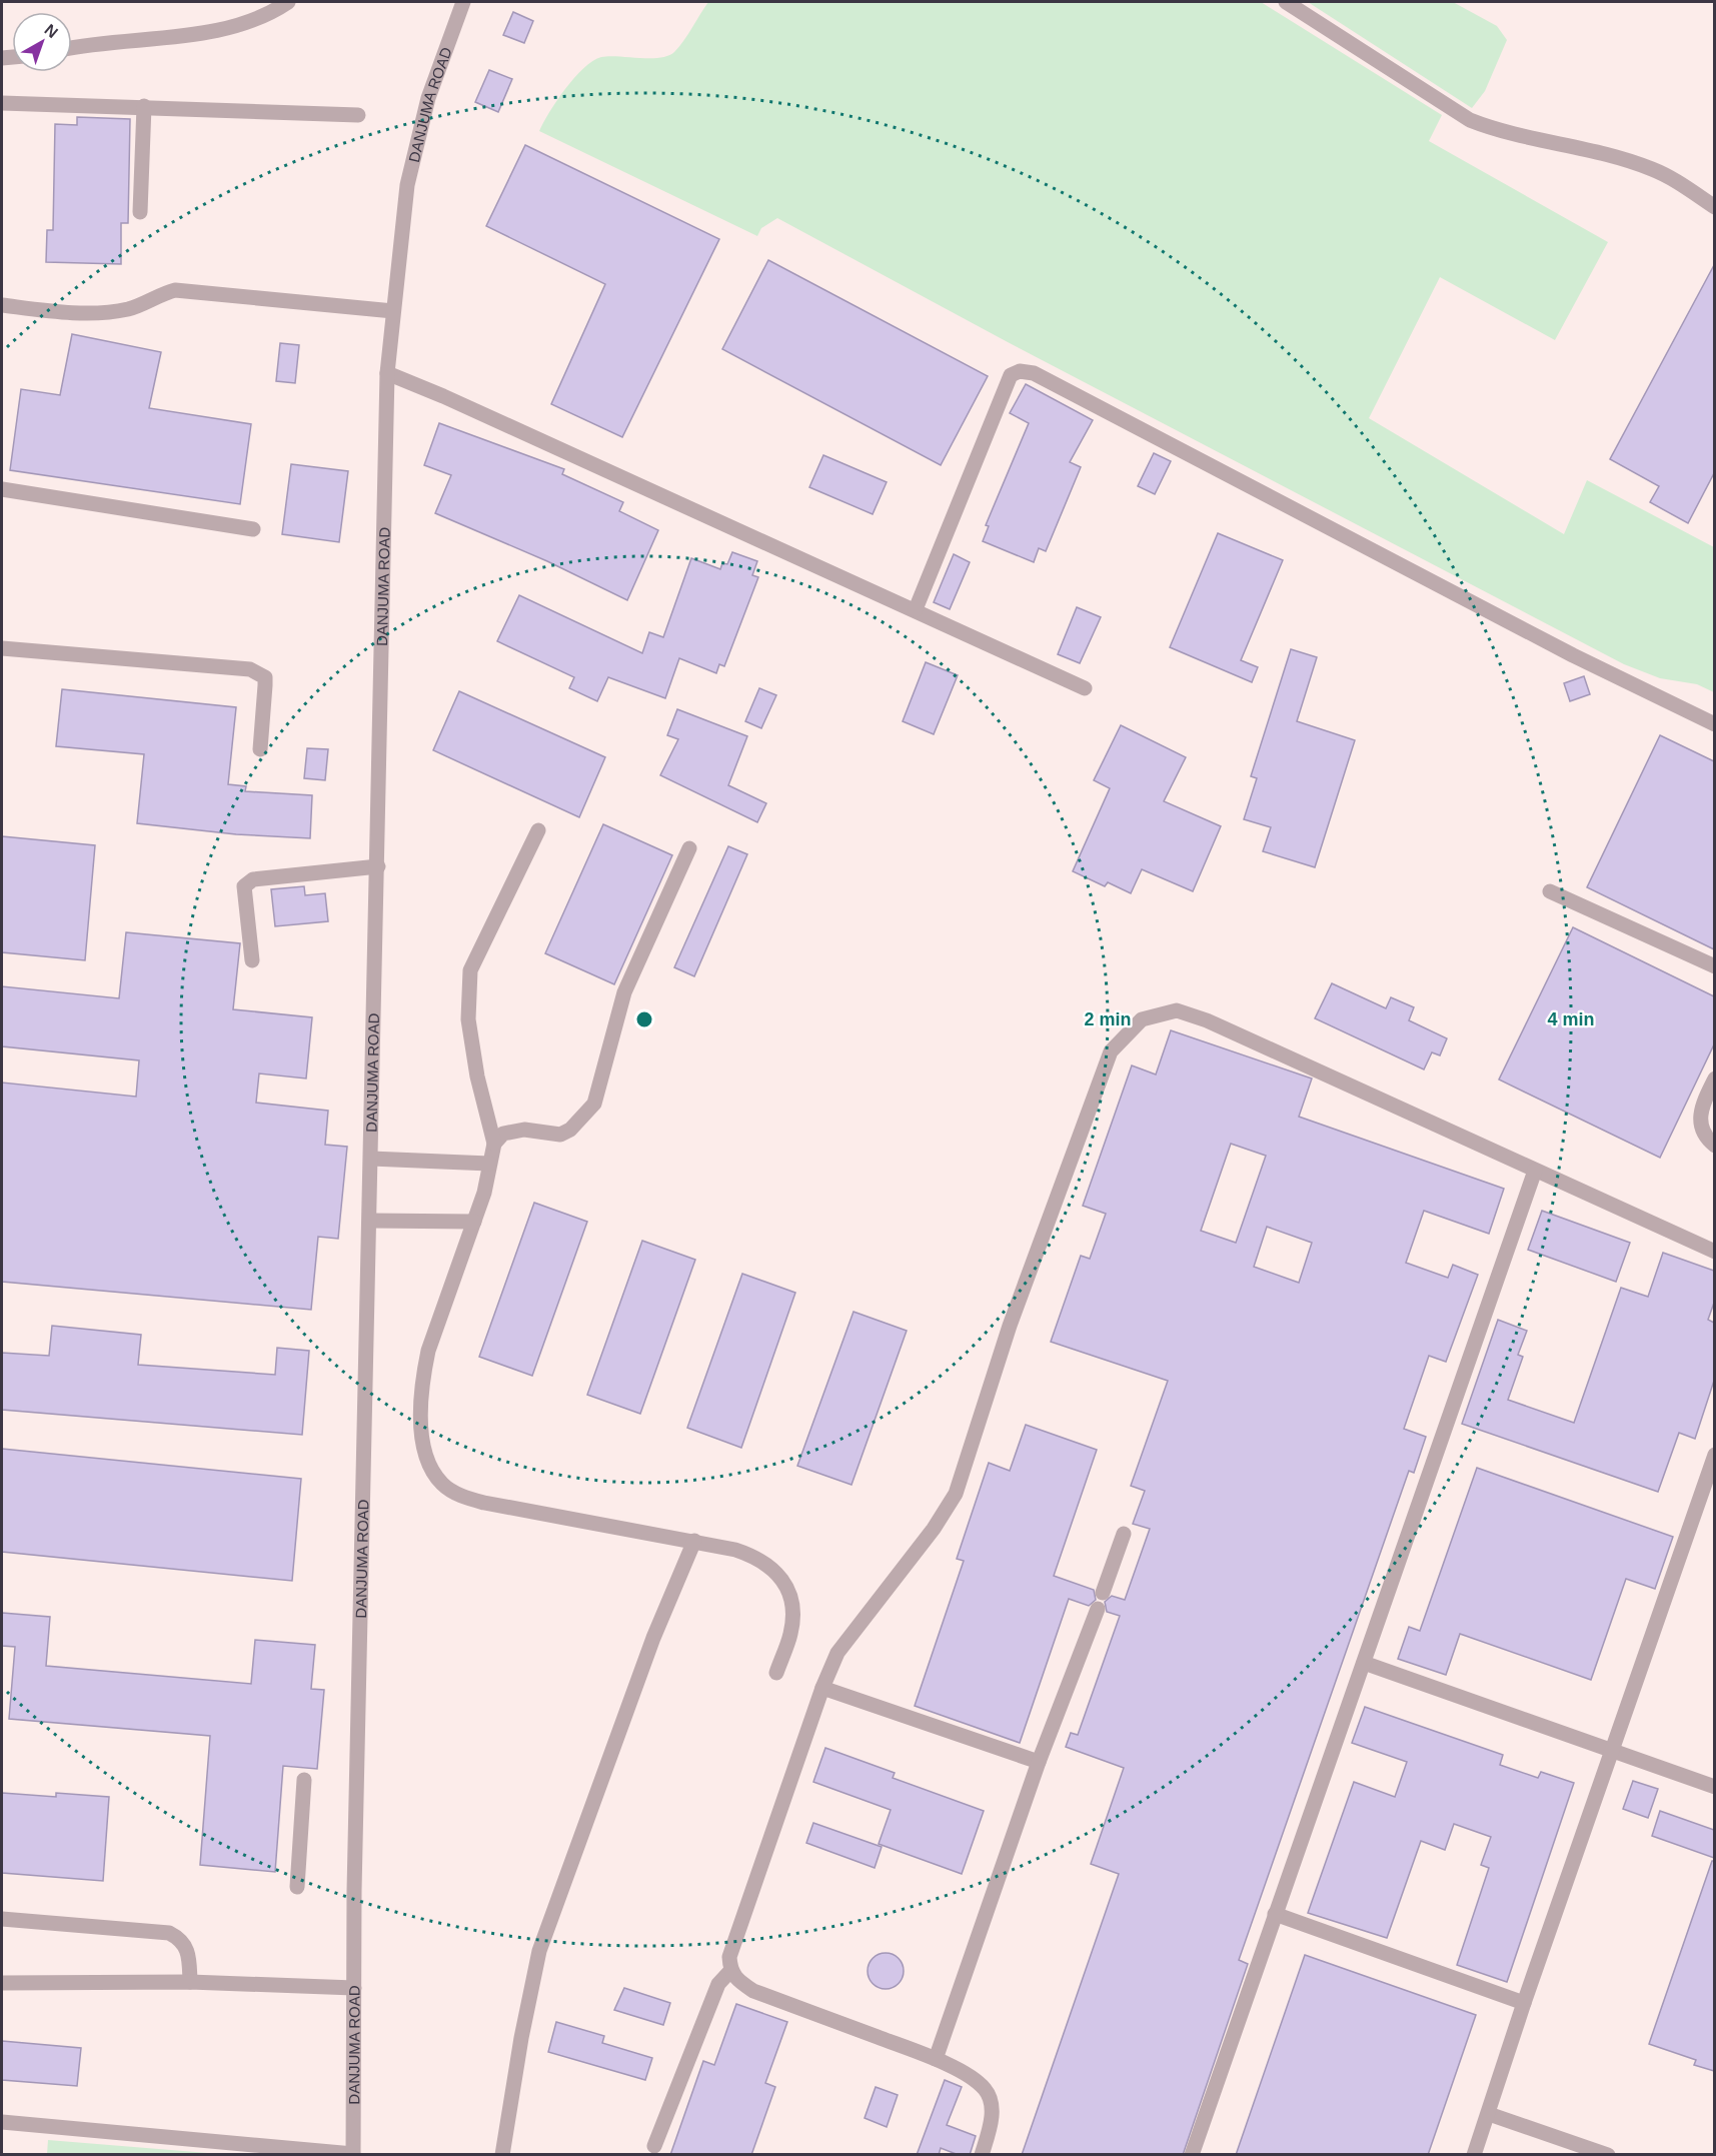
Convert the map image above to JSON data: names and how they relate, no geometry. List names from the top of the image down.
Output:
{
  "streets": {
    "street": ["DANJUMA ROAD"]
  },
  "north": "top right",
  "rings": ["2 min", "4 min"]
}
